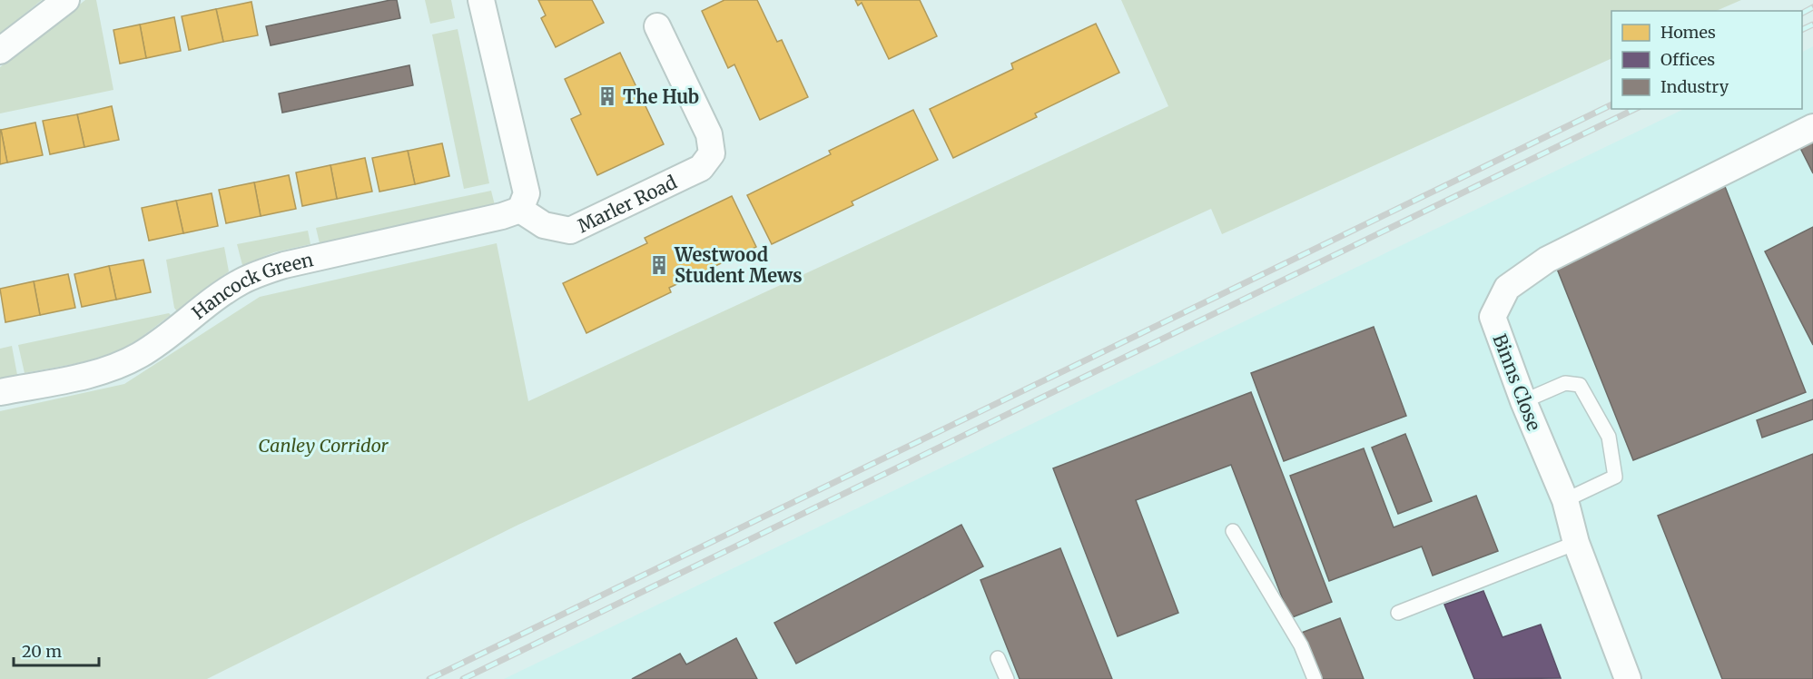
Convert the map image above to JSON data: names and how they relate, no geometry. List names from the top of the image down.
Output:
{
  "streets": {
    "street": ["Marler Road", "Hancock Green", "Binns Close"]
  },
  "crossings": [
    ["Marler Road", "Hancock Green"]
  ],
  "parks": ["Canley Corridor"],
  "places": {
    "building": ["The Hub", "Westwood Student Mews"]
  },
  "legend": ["Homes", "Offices", "Industry"],
  "scale_bar": "20 m"
}
